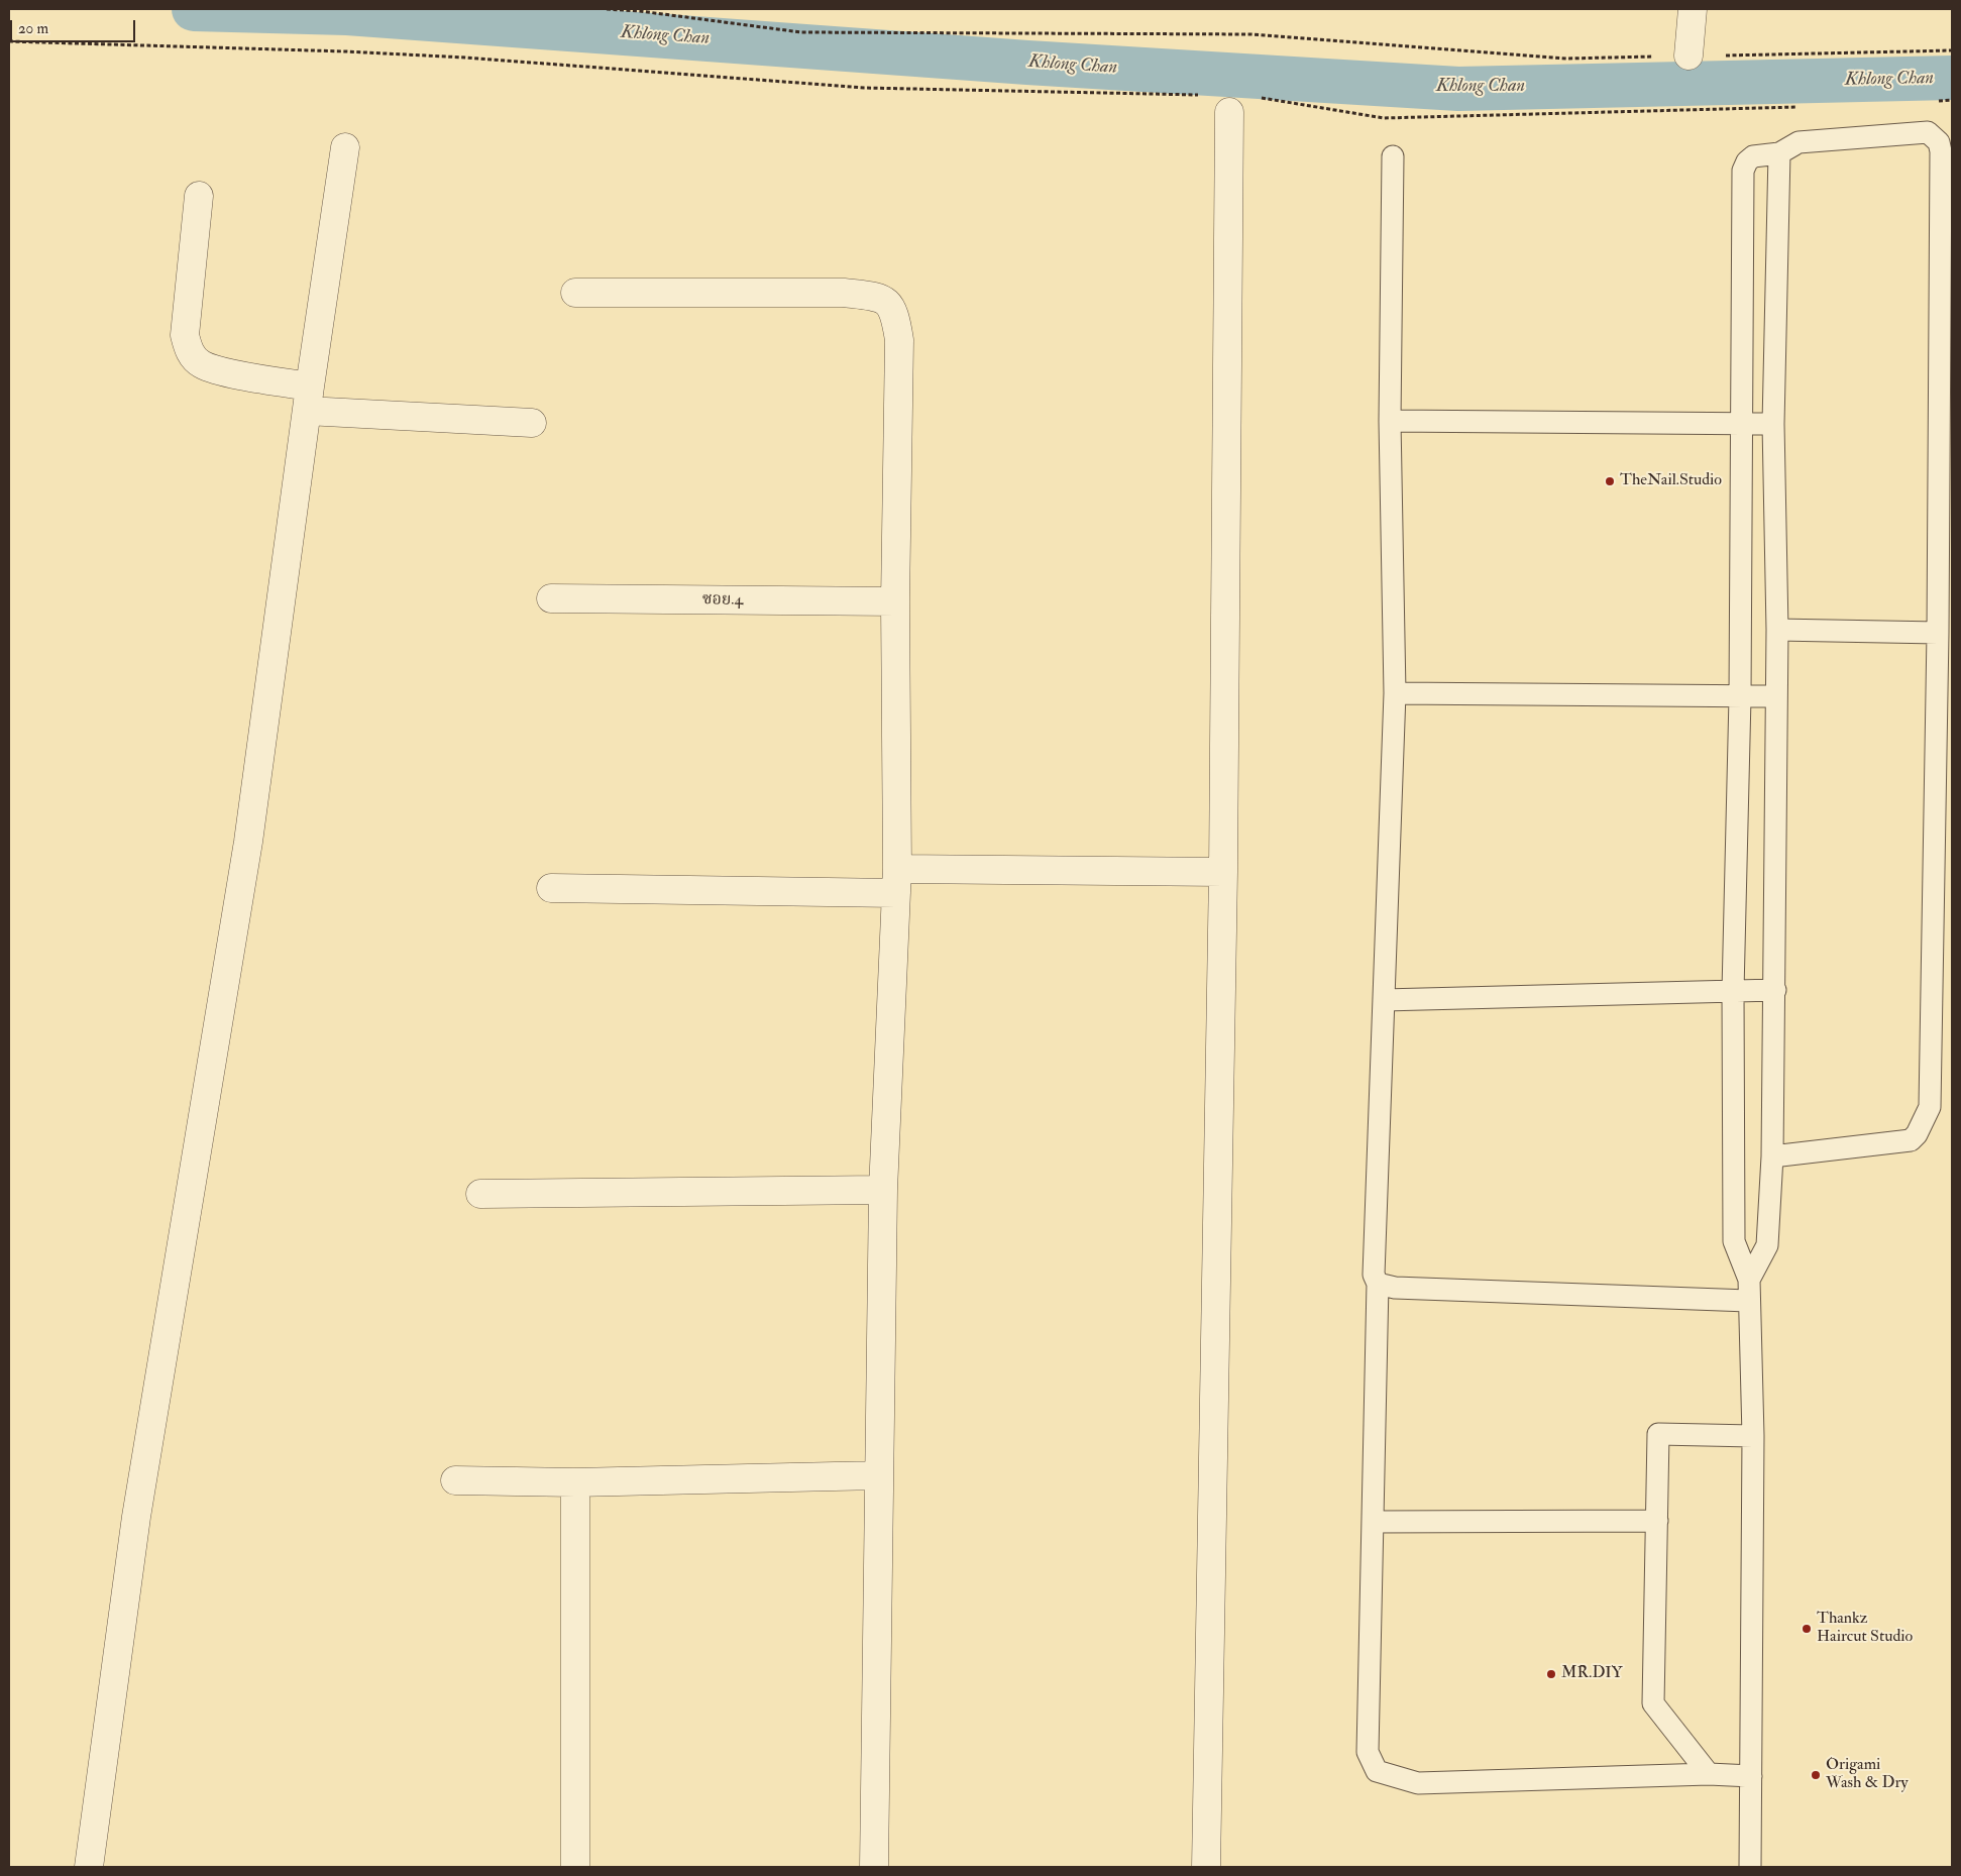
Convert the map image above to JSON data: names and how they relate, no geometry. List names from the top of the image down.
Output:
{
  "streets": {
    "street": ["ซอย.4"]
  },
  "water": ["Khlong Chan"],
  "places": [
    "TheNail.Studio",
    "Thankz Haircut Studio",
    "MR.DIY",
    "Origami Wash & Dry"
  ],
  "scale_bar": "20 m"
}
